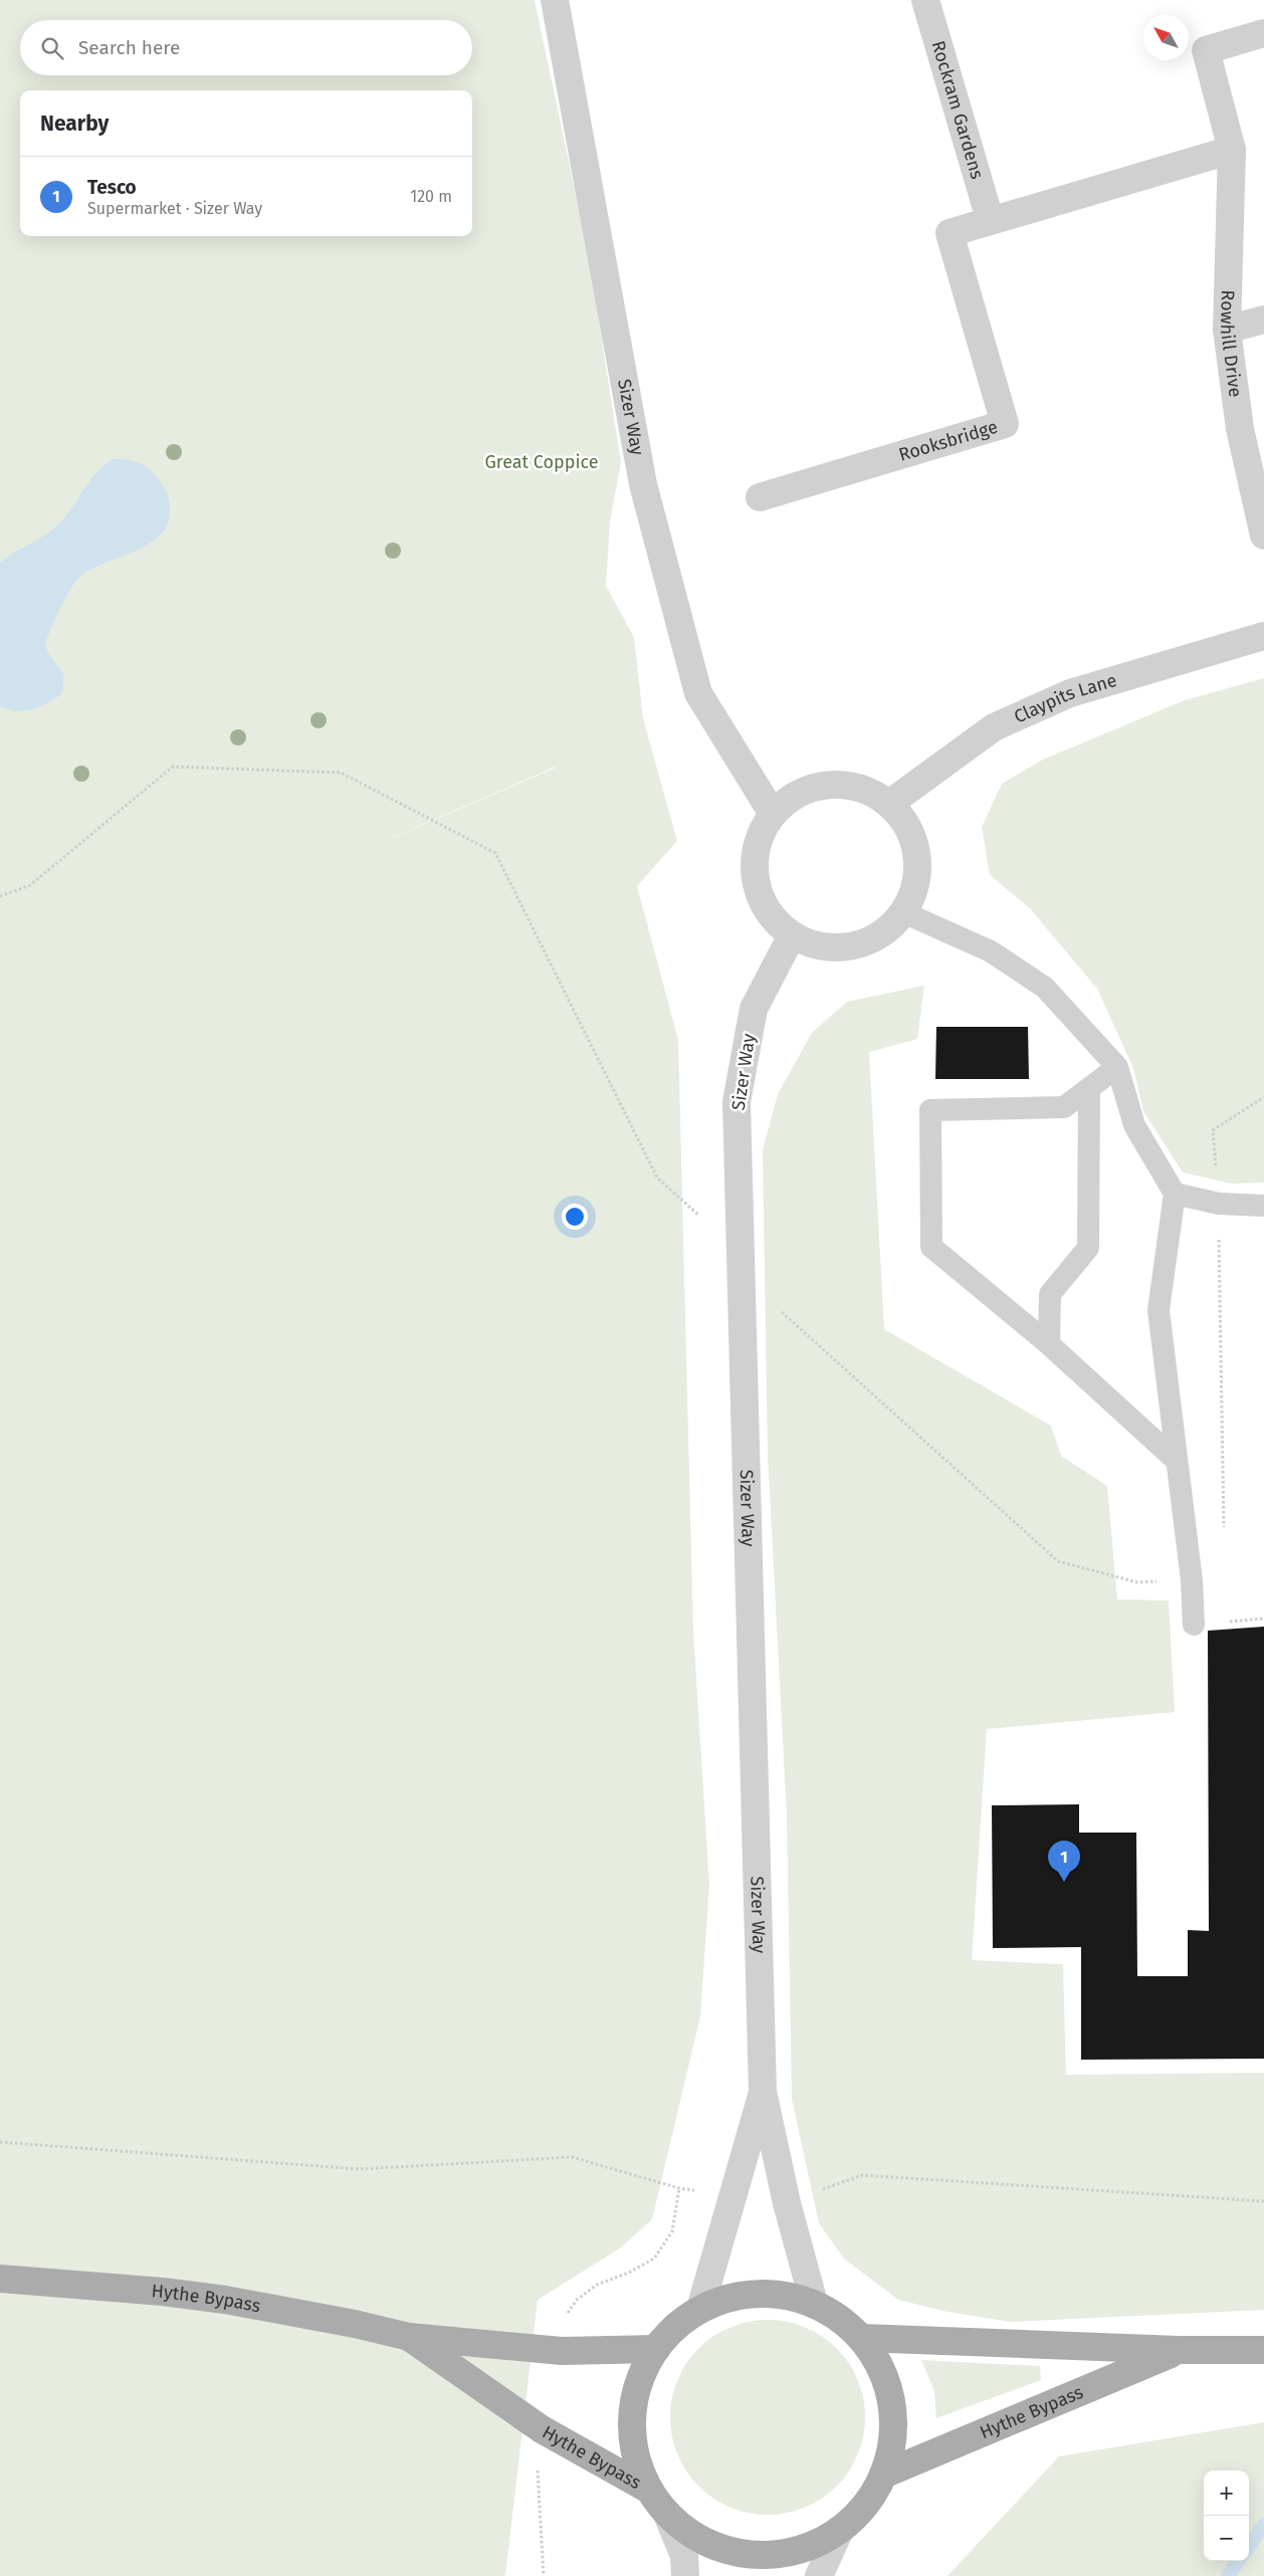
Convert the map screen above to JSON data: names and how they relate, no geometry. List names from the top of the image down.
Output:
{
  "streets": {
    "main road": ["Hythe Bypass"],
    "street": [
      "Rockram Gardens",
      "Rowhill Drive",
      "Sizer Way",
      "Rooksbridge",
      "Claypits Lane"
    ]
  },
  "crossings": [
    ["Rockram Gardens", "Rooksbridge"],
    ["Sizer Way", "Claypits Lane"]
  ],
  "parks": ["Great Coppice"],
  "north": "top left",
  "page": {
    "search": "Search here",
    "heading": "Nearby",
    "list": [
      {
        "mark": "1",
        "name": "Tesco",
        "note": "Supermarket · Sizer Way",
        "value": "120 m"
      }
    ],
    "pins": "1",
    "map_buttons": ["+", "−"]
  }
}
